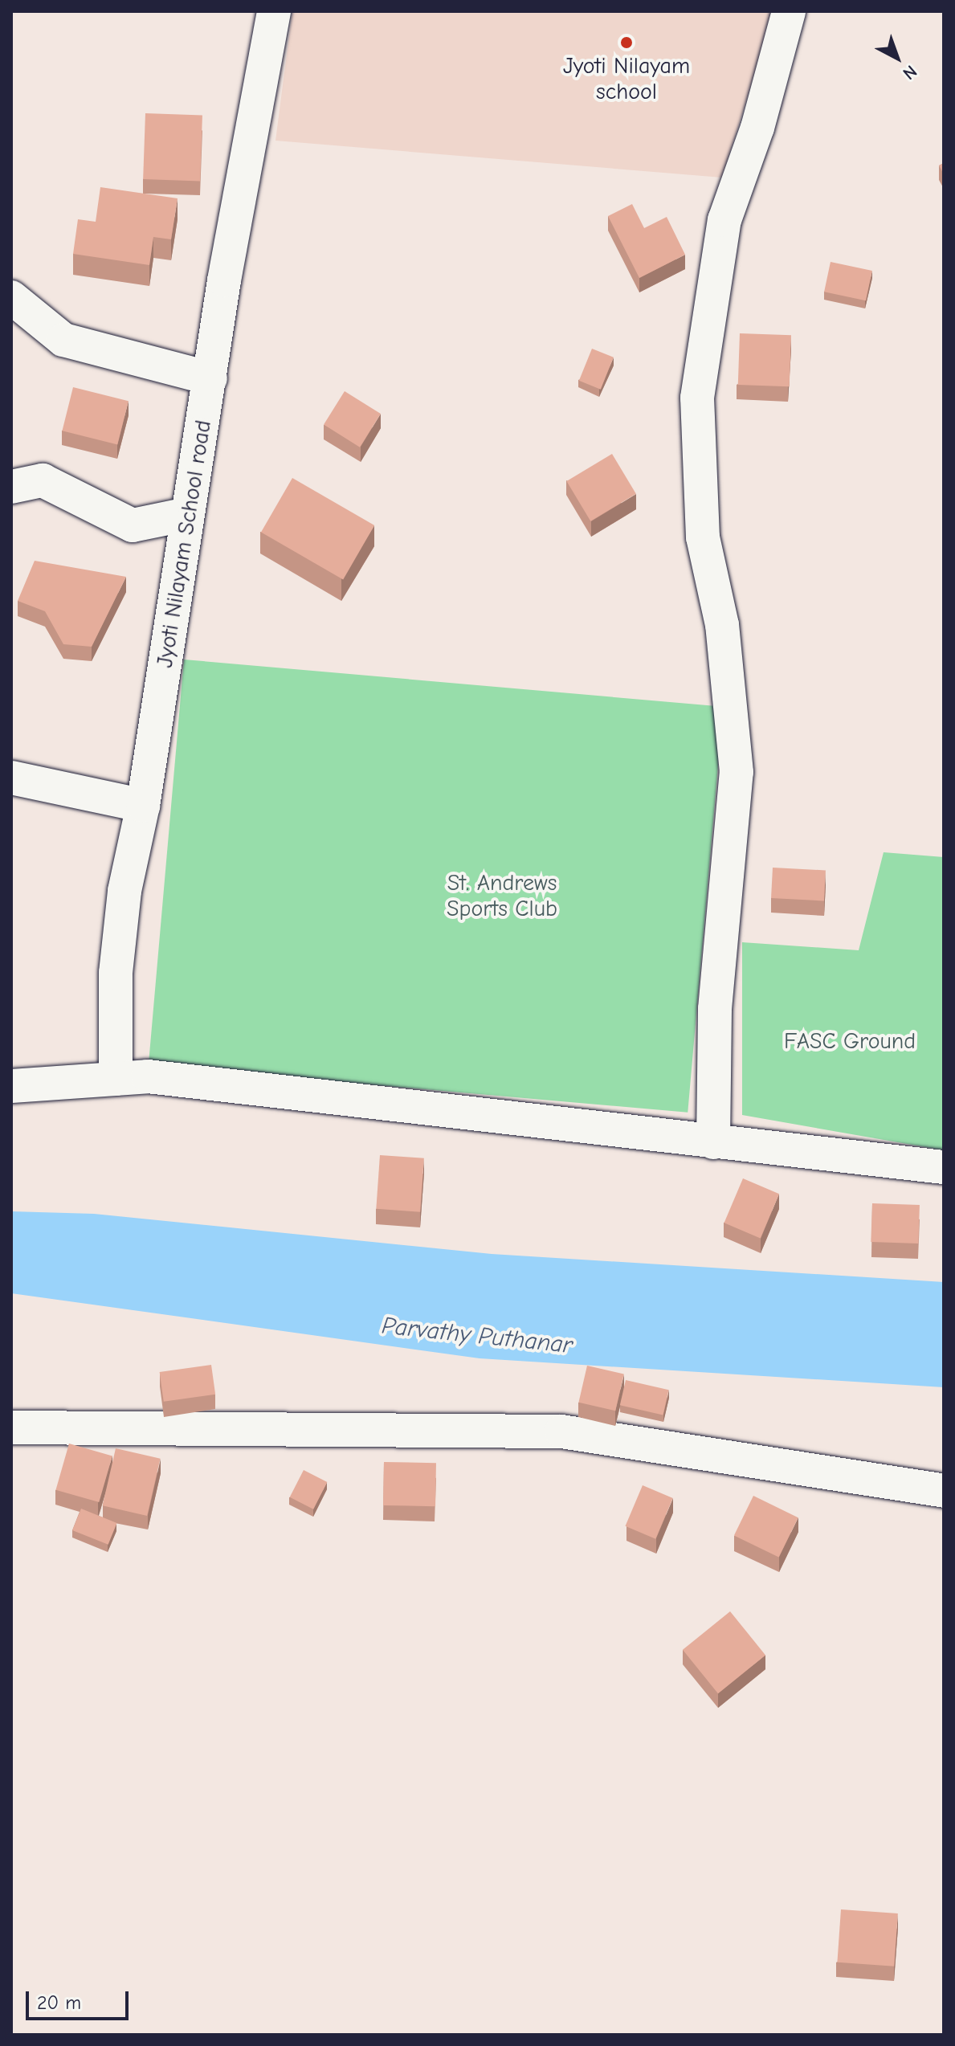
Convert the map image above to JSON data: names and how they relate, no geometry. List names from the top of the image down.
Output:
{
  "streets": {
    "street": ["Jyoti Nilayam School road"]
  },
  "water": ["Parvathy Puthanar"],
  "parks": ["St. Andrews Sports Club", "FASC Ground"],
  "places": ["Jyoti Nilayam school"],
  "scale_bar": "20 m",
  "north": "bottom right"
}
